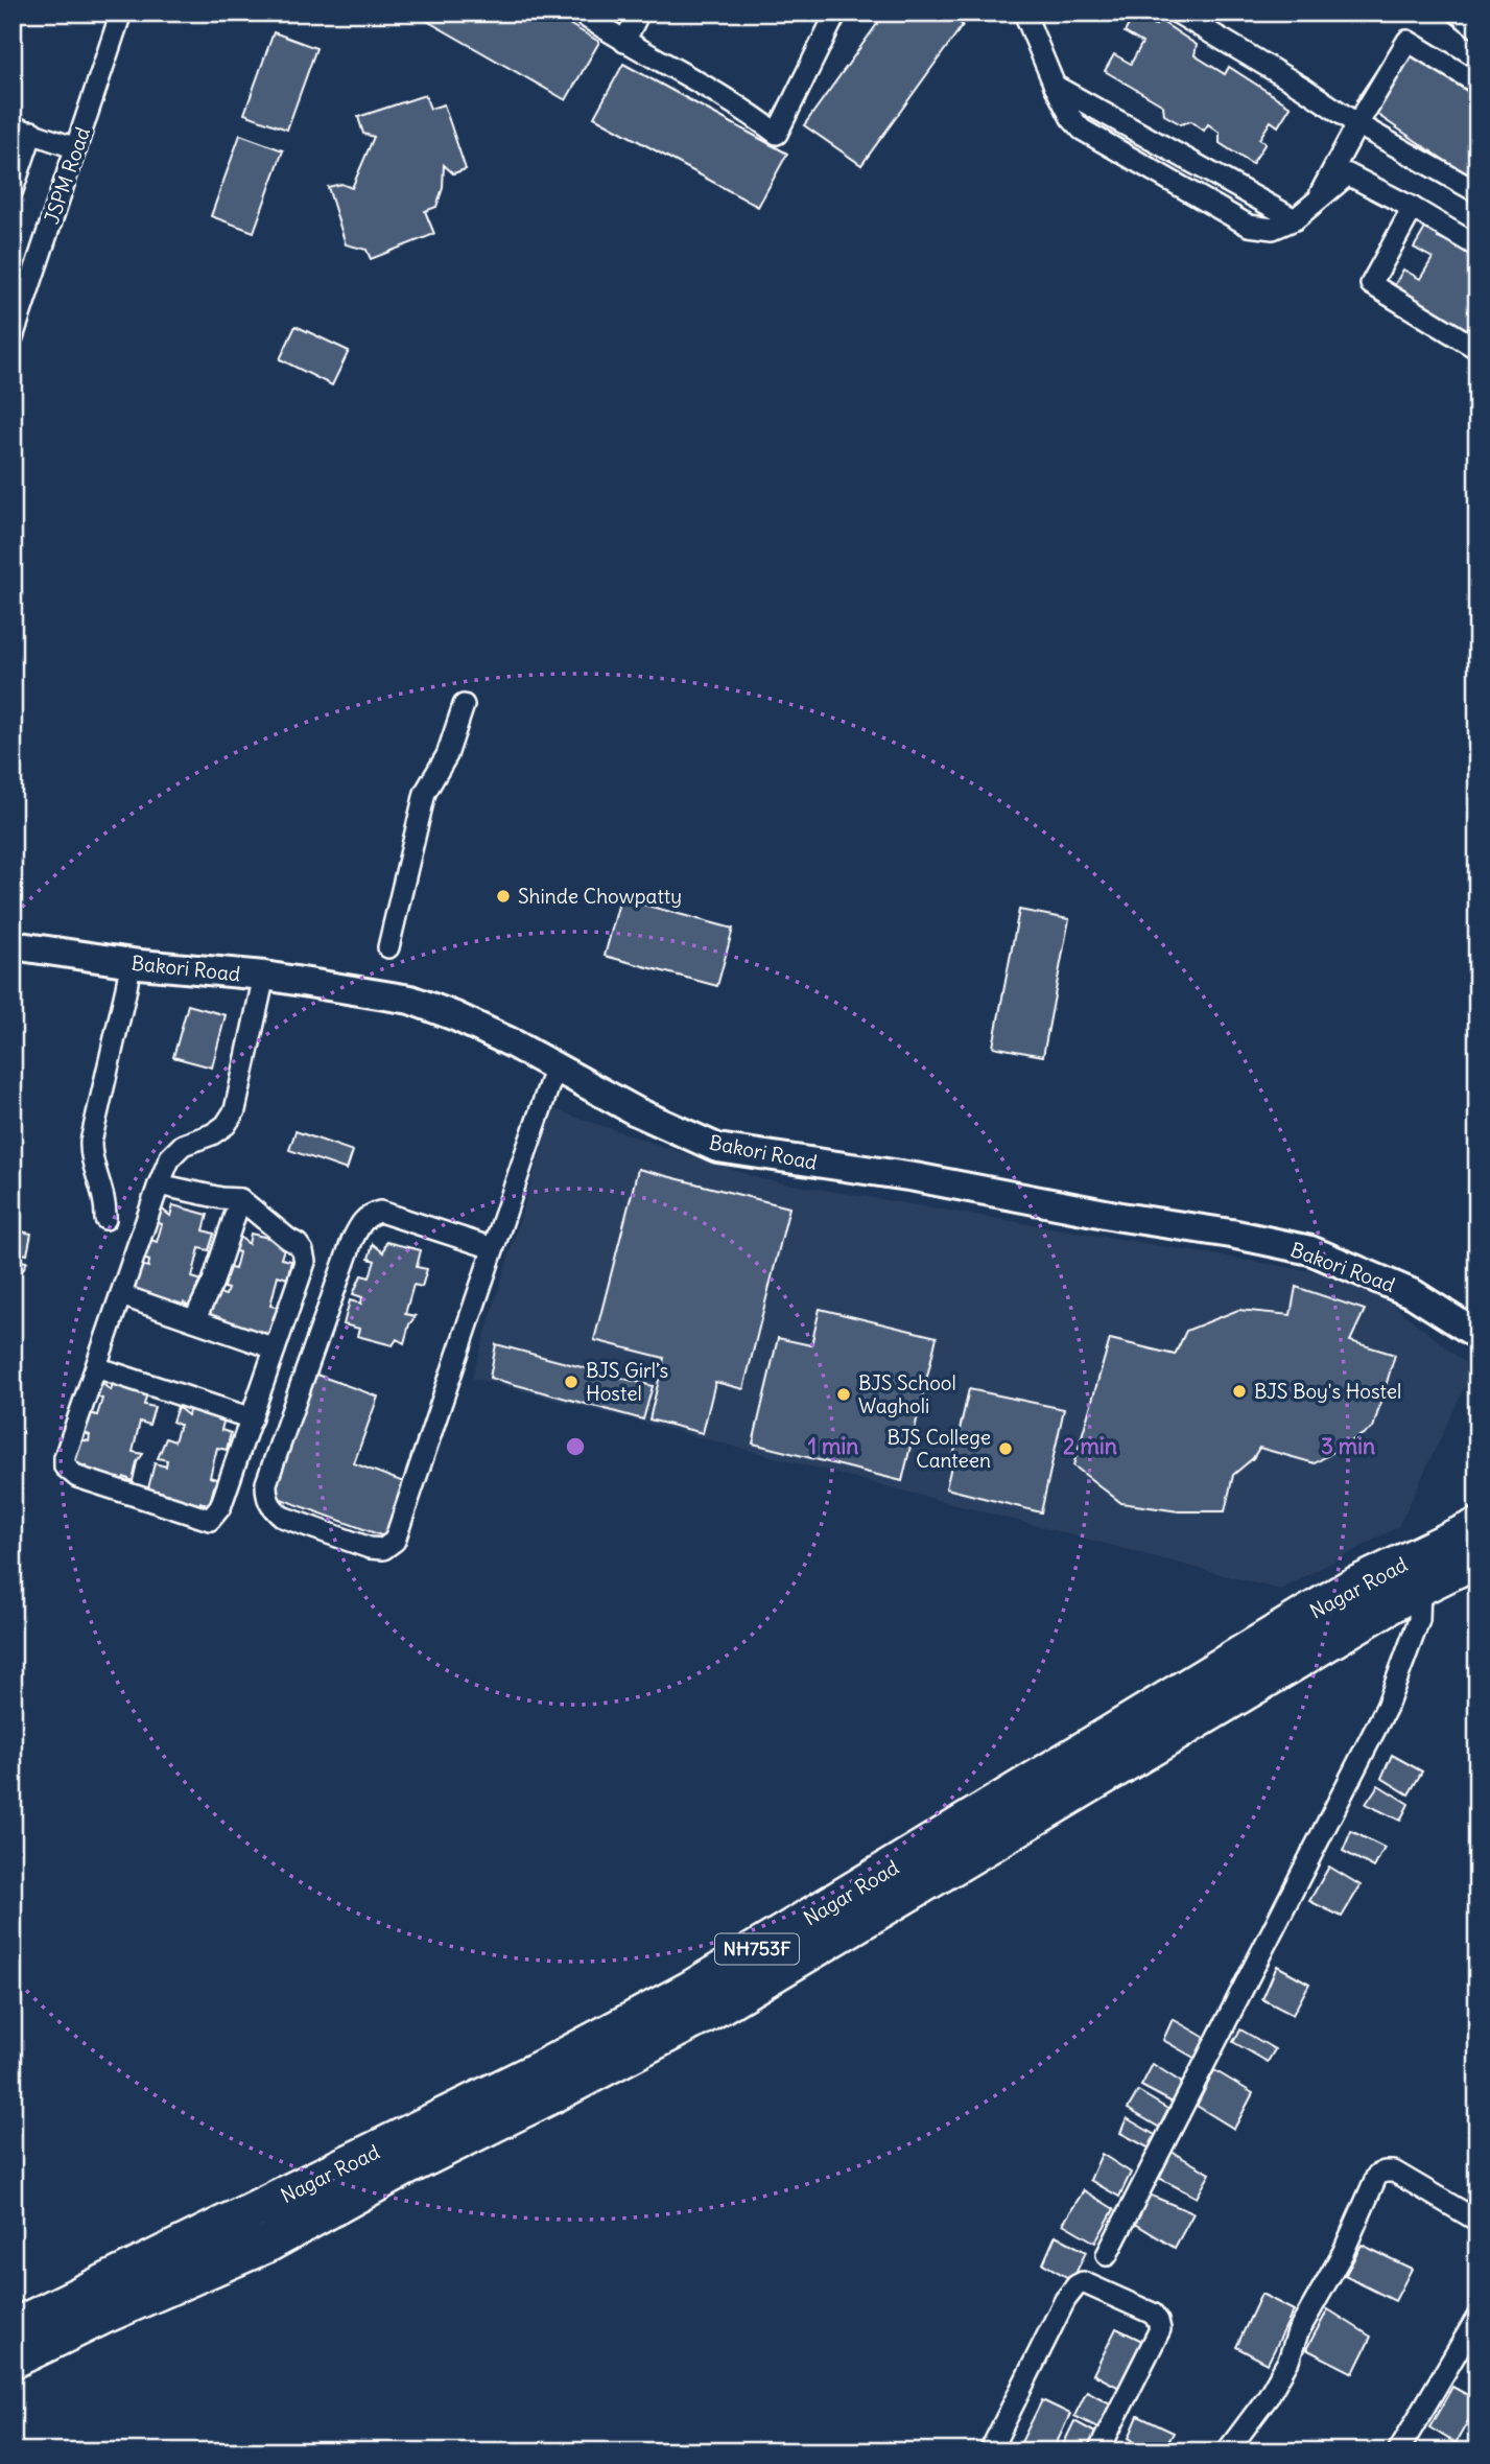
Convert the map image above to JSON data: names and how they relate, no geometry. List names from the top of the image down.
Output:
{
  "streets": {
    "highway": ["Nagar Road", "NH753F"],
    "street": ["JSPM Road", "Bakori Road"]
  },
  "places": [
    "Shinde Chowpatty",
    "BJS Girl's Hostel",
    "BJS Boy's Hostel",
    "BJS School Wagholi",
    "BJS College Canteen"
  ],
  "rings": ["1 min", "2 min", "3 min"]
}
